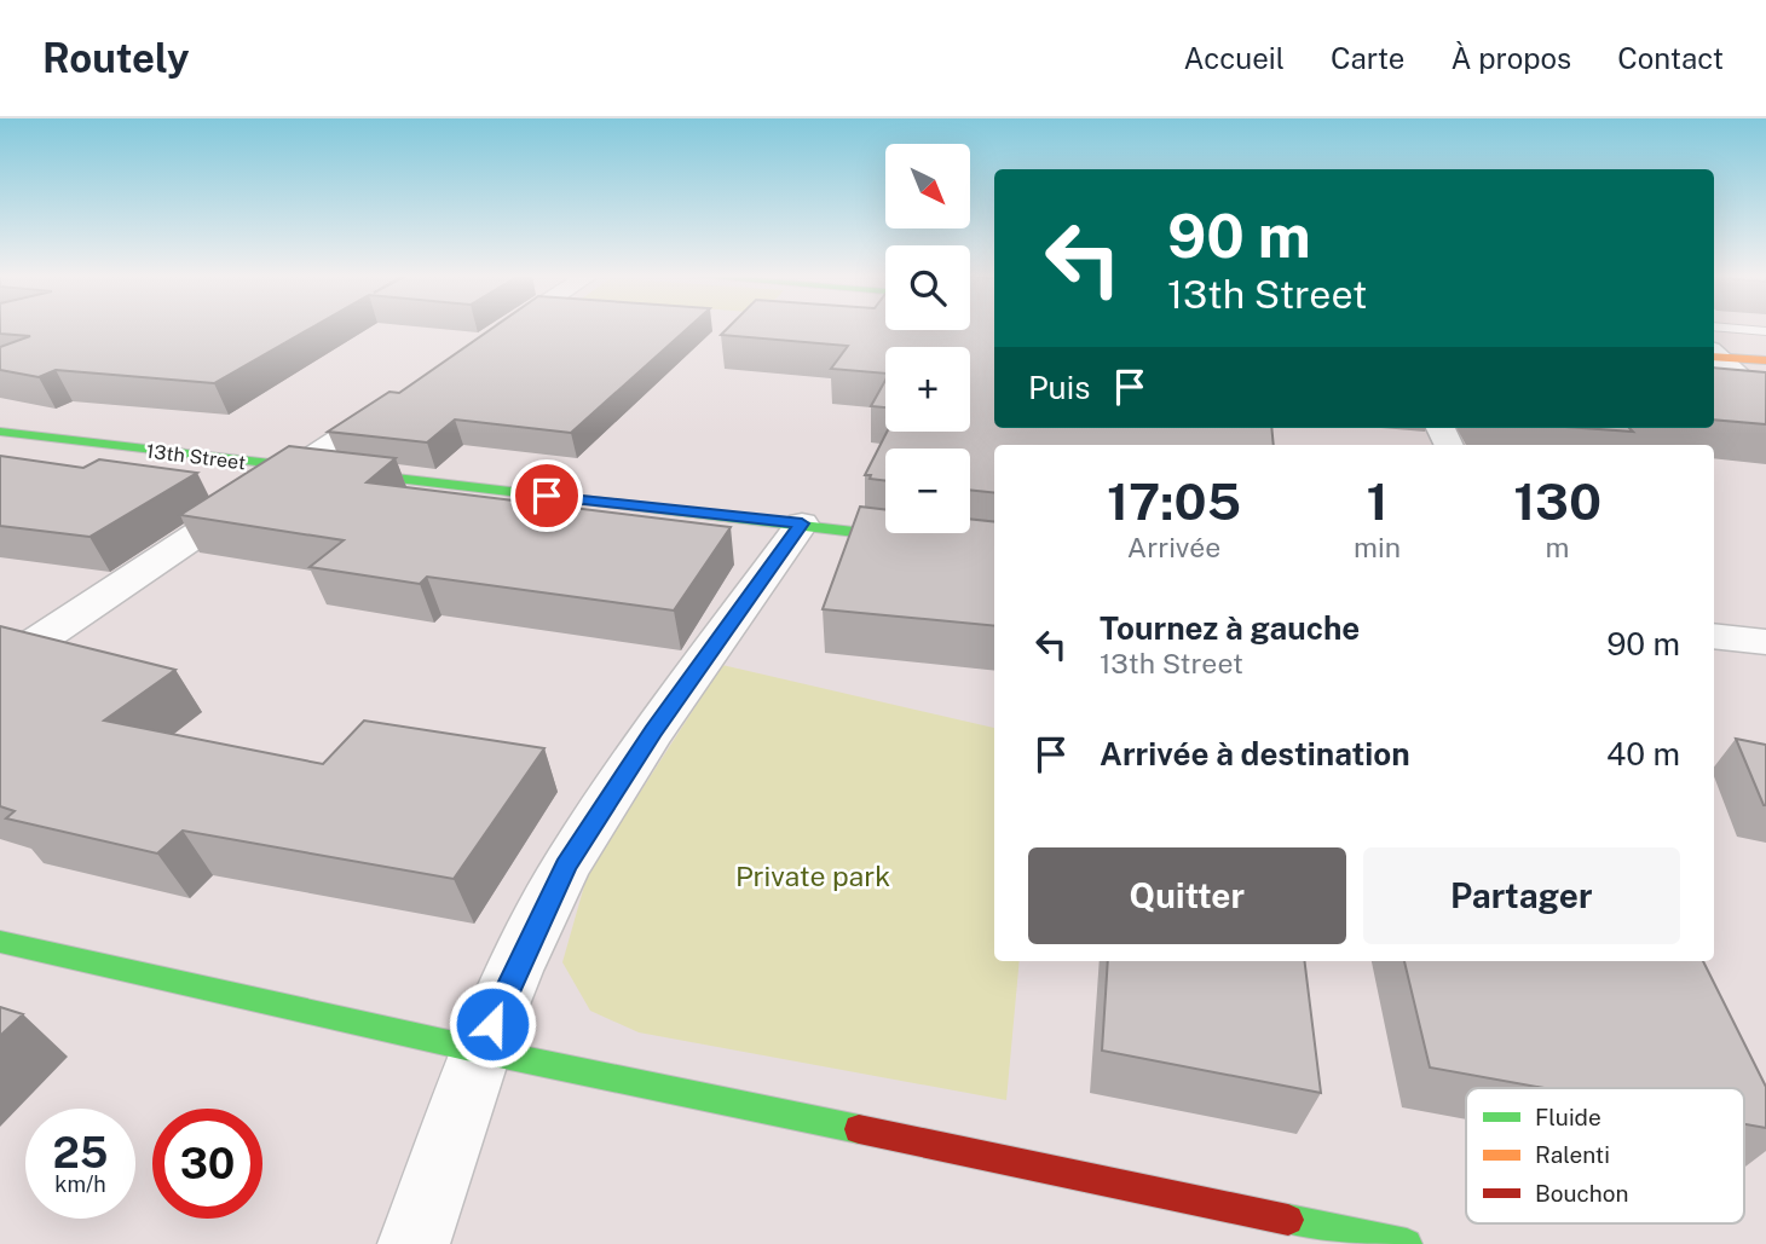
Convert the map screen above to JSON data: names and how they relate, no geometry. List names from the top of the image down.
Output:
{
  "streets": {
    "street": ["13th Street"]
  },
  "parks": ["Private park"],
  "legend": ["Fluide", "Ralenti", "Bouchon"],
  "north": "bottom right",
  "page": {
    "header": "Routely",
    "nav": [
      "Accueil",
      "Carte",
      "À propos",
      "Contact"
    ],
    "map_buttons": ["+", "−"],
    "turn": ["90 m", "13th Street"],
    "then": "Puis",
    "eta": [
      "17:05",
      "Arrivée",
      "1",
      "min",
      "130",
      "m"
    ],
    "list": [
      {
        "name": "Tournez à gauche",
        "note": "13th Street",
        "value": "90 m"
      },
      {
        "name": "Arrivée à destination",
        "value": "40 m"
      }
    ],
    "buttons": ["Quitter", "Partager"],
    "speed": "25 km/h",
    "limit": "30"
  }
}
